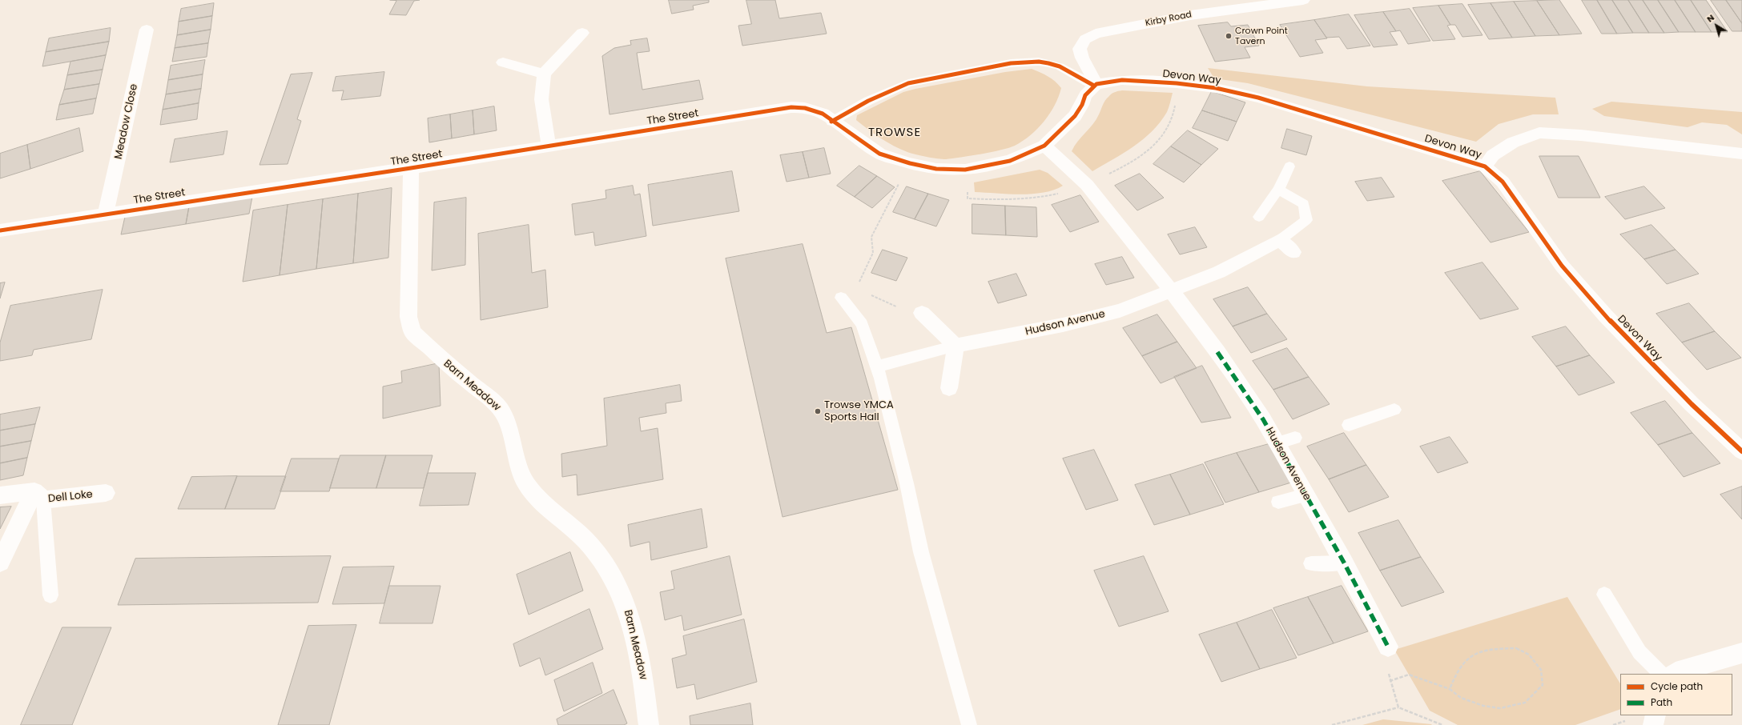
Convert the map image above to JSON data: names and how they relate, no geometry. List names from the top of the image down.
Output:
{
  "streets": {
    "street": [
      "Kirby Road",
      "Devon Way",
      "The Street",
      "Meadow Close",
      "Hudson Avenue",
      "Barn Meadow",
      "Dell Loke"
    ]
  },
  "crossings": [
    ["Kirby Road", "Devon Way"],
    ["The Street", "Meadow Close"],
    ["The Street", "Hudson Avenue"],
    ["The Street", "Barn Meadow"]
  ],
  "districts": ["TROWSE"],
  "places": ["Crown Point Tavern", "Trowse YMCA Sports Hall"],
  "legend": ["Cycle path", "Path"],
  "north": "top left"
}
